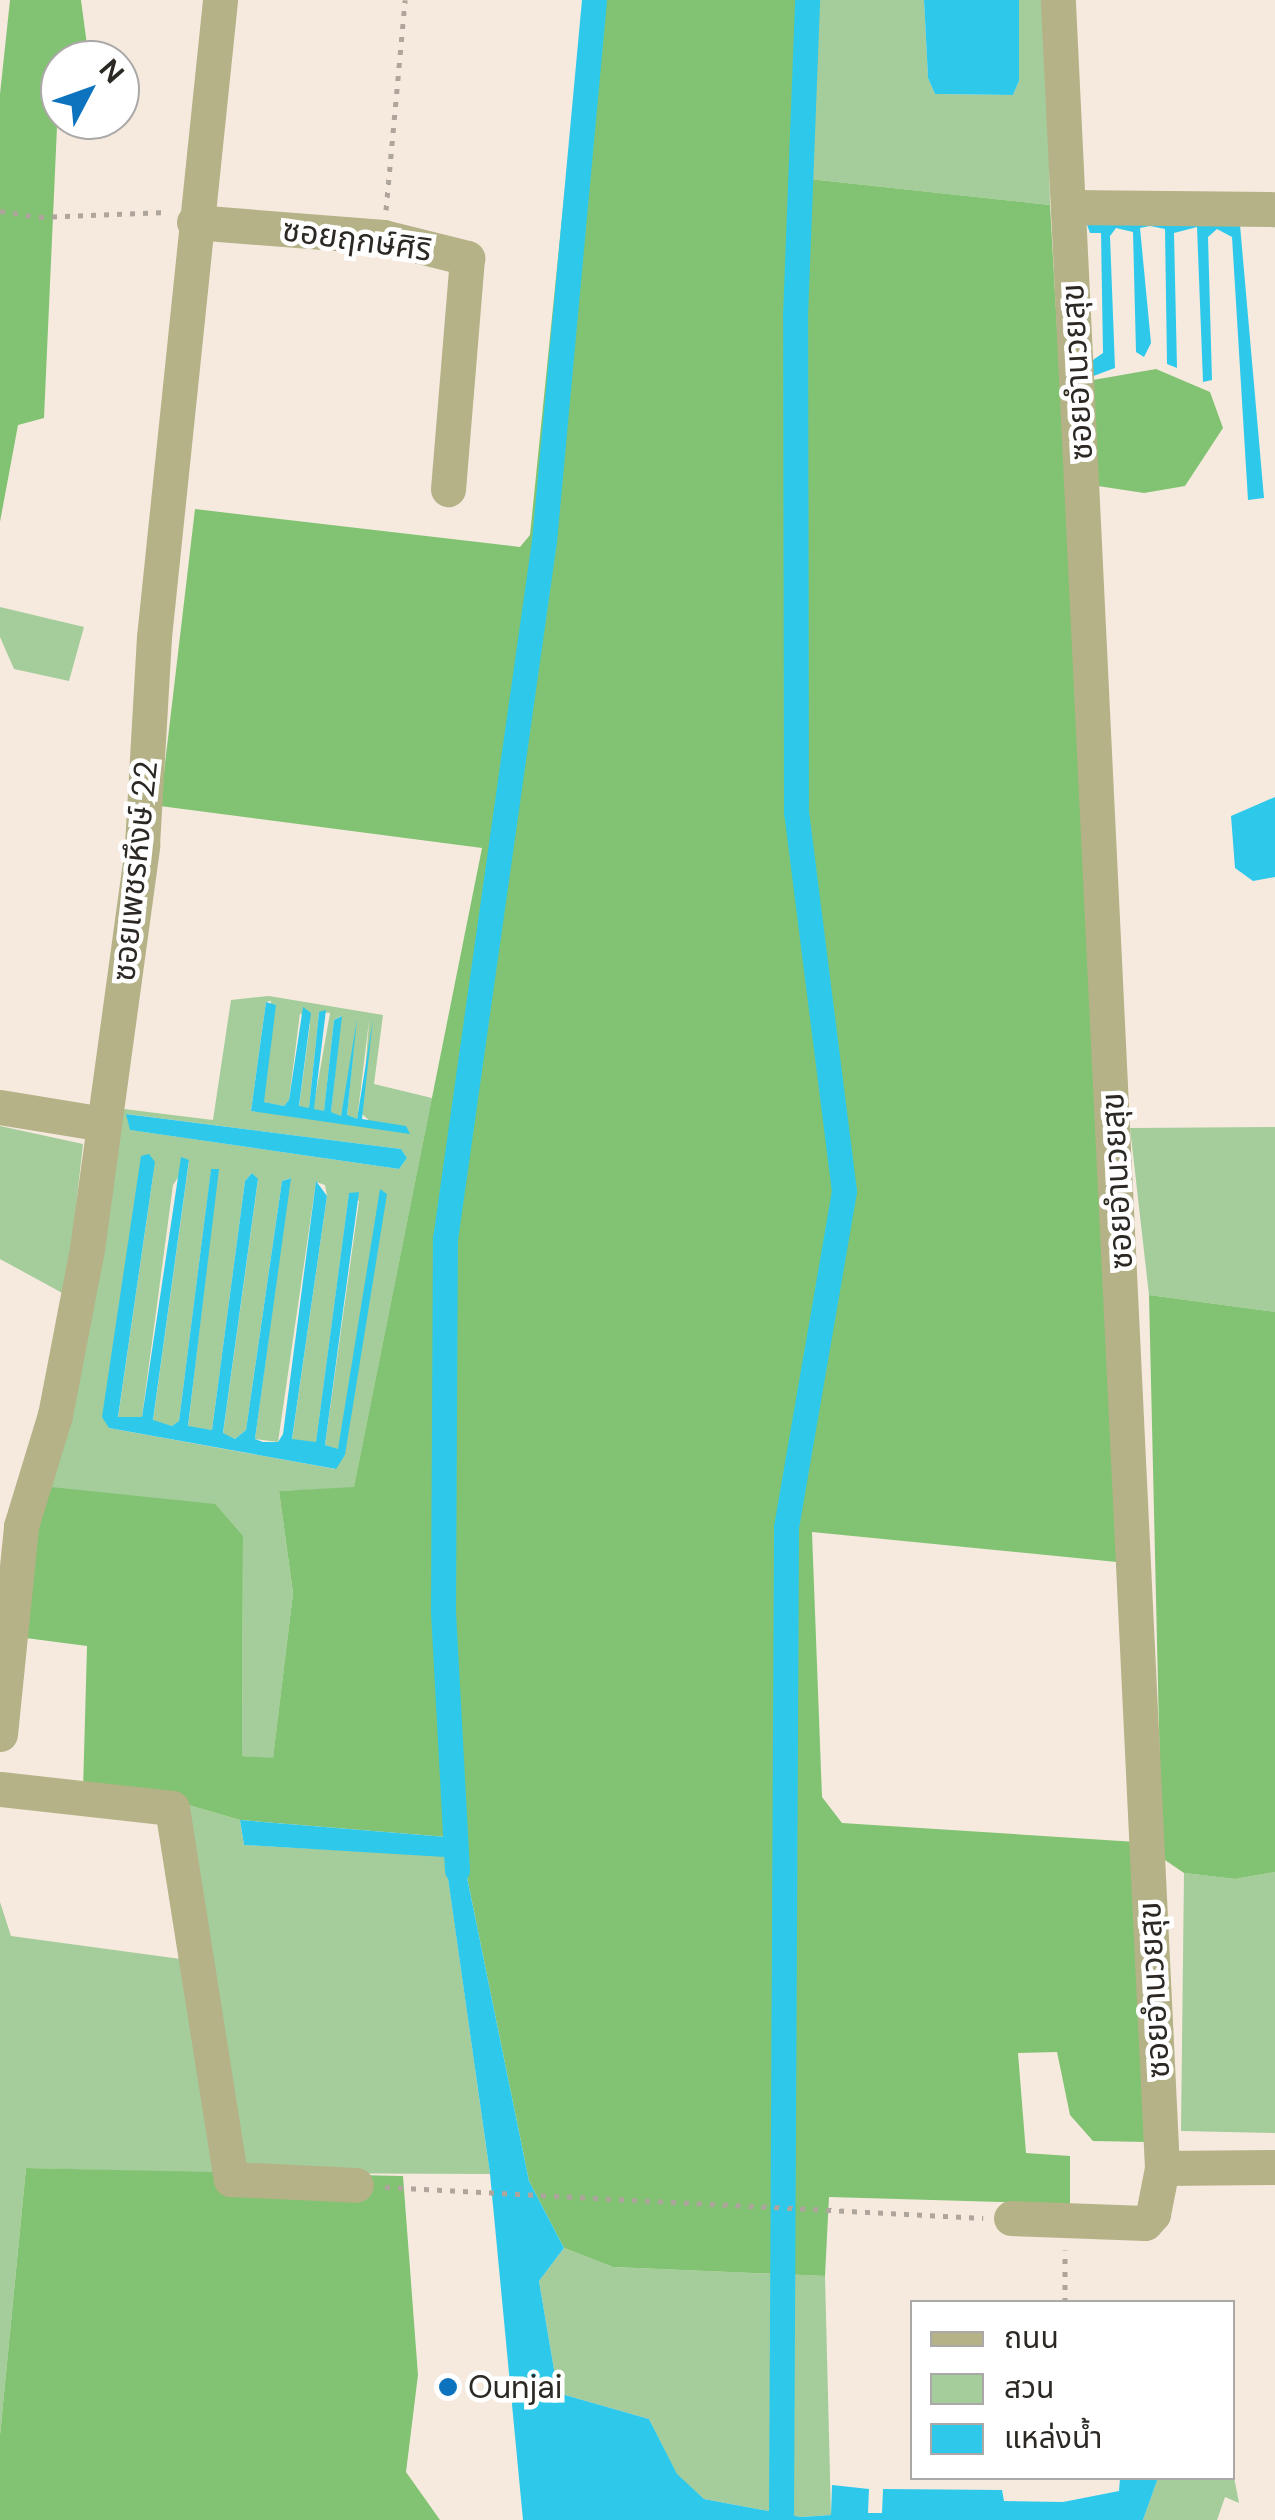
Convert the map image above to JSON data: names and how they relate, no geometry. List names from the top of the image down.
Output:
{
  "streets": {
    "street": ["ซอยฤกษ์ศิริ", "ซอยอำนวยสุข", "ซอยเพชรหึงษ์ 22"]
  },
  "crossings": [
    ["ซอยฤกษ์ศิริ", "ซอยเพชรหึงษ์ 22"]
  ],
  "places": ["Ounjai"],
  "legend": ["ถนน", "สวน", "แหล่งน้ำ"],
  "north": "top right"
}
